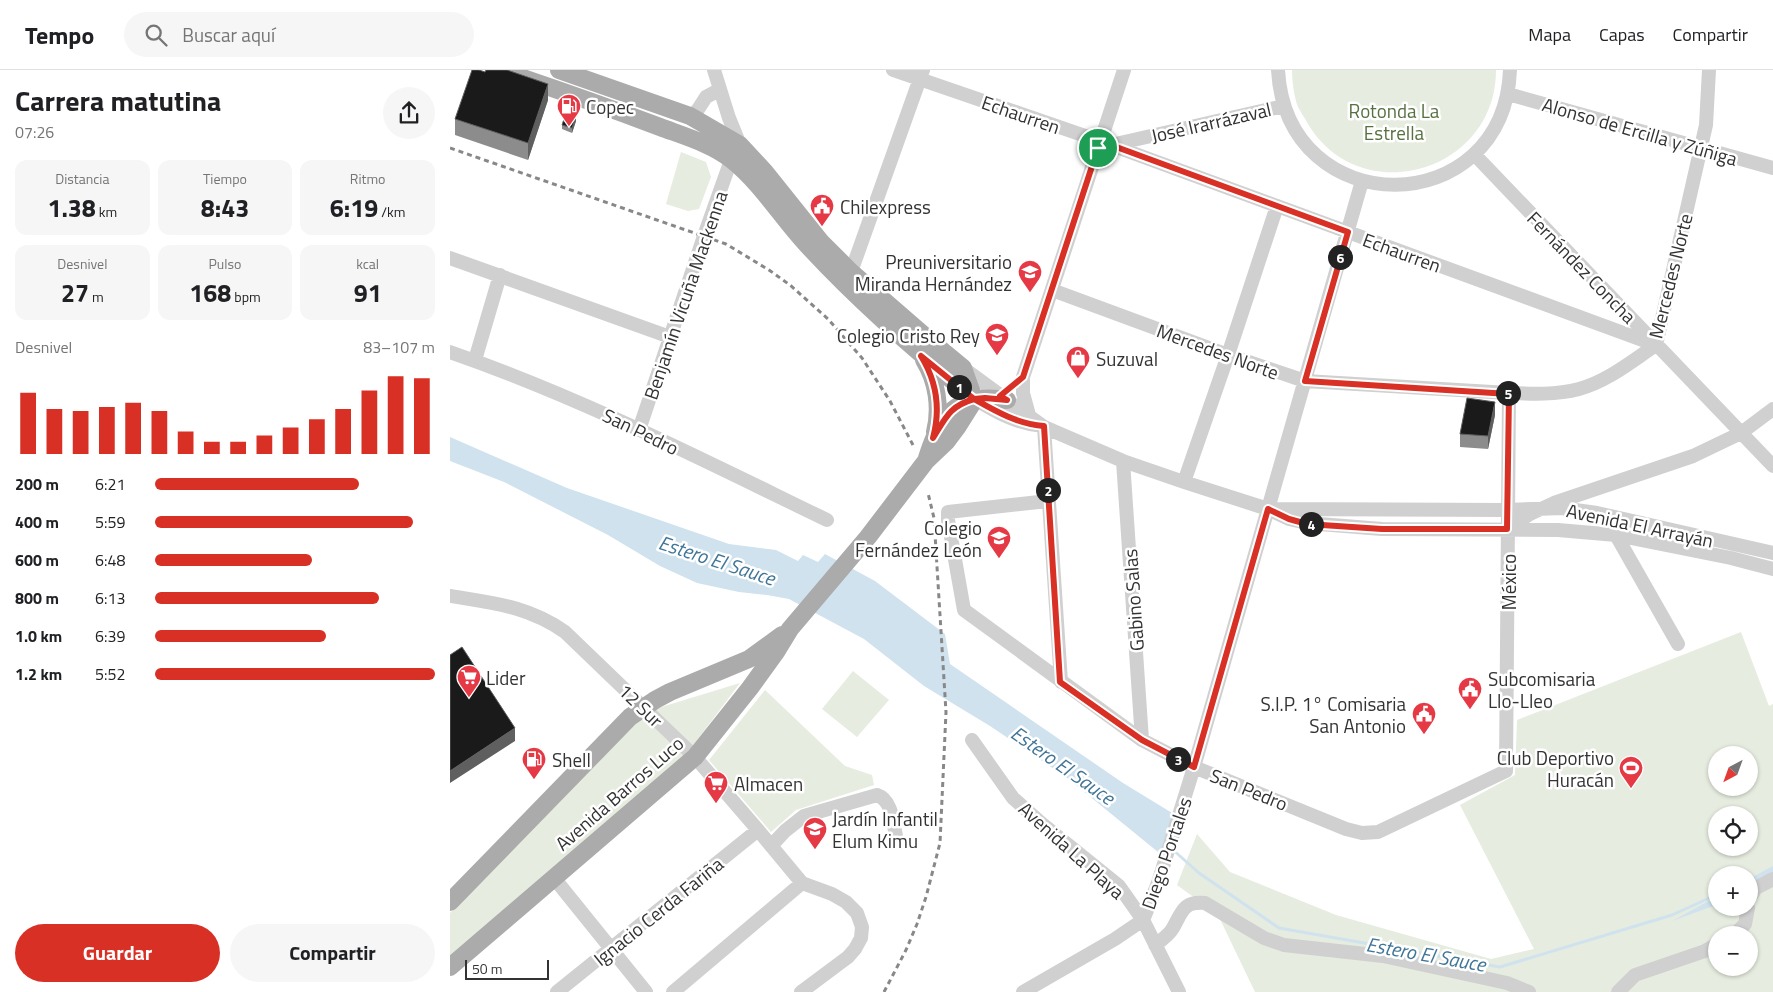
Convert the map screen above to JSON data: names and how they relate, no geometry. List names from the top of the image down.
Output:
{
  "streets": {
    "main road": ["Avenida Barros Luco"],
    "street": [
      "Echaurren",
      "José Irarrázaval",
      "Alonso de Ercilla y Zúñiga",
      "Fernández Concha",
      "Mercedes Norte",
      "Benjamín Vicuña Mackenna",
      "San Pedro",
      "Avenida El Arrayán",
      "México",
      "Gabino Salas",
      "12 Sur",
      "Avenida La Playa",
      "Diego Portales",
      "Ignacio Cerda Fariña"
    ]
  },
  "crossings": [
    ["Echaurren", "José Irarrázaval"],
    ["Echaurren", "Fernández Concha"],
    ["Echaurren", "Mercedes Norte"],
    ["Echaurren", "Diego Portales"],
    ["Alonso de Ercilla y Zúñiga", "Mercedes Norte"],
    ["Fernández Concha", "Mercedes Norte"],
    ["Mercedes Norte", "México"],
    ["Mercedes Norte", "Diego Portales"],
    ["Benjamín Vicuña Mackenna", "San Pedro"],
    ["San Pedro", "México"],
    ["San Pedro", "Gabino Salas"],
    ["San Pedro", "Diego Portales"],
    ["Avenida El Arrayán", "México"],
    ["Avenida El Arrayán", "Diego Portales"],
    ["12 Sur", "Avenida Barros Luco"],
    ["12 Sur", "Ignacio Cerda Fariña"],
    ["Avenida La Playa", "Diego Portales"]
  ],
  "water": ["Estero El Sauce"],
  "parks": ["Rotonda La Estrella"],
  "places": {
    "fuel station": ["Copec", "Shell"],
    "public building": ["Chilexpress", "Subcomisaria Llo-Lleo", "S.I.P. 1° Comisaria San Antonio"],
    "school or university": [
      "Preuniversitario Miranda Hernández",
      "Colegio Cristo Rey",
      "Colegio Fernández León",
      "Jardín Infantil Elum Kimu"
    ],
    "shop": ["Suzuval"],
    "supermarket": ["Lider", "Almacen"],
    "sports": ["Club Deportivo Huracán"]
  },
  "scale_bar": "50 m",
  "north": "bottom left",
  "page": {
    "header": "Tempo",
    "search": "Buscar aquí",
    "nav": ["Mapa", "Capas", "Compartir"],
    "heading": ["Carrera matutina", "07:26"],
    "stats": [
      ["Distancia", "1.38 km"],
      ["Tiempo", "8:43"],
      ["Ritmo", "6:19 /km"],
      ["Desnivel", "27 m"],
      ["Pulso", "168 bpm"],
      ["kcal", "91"]
    ],
    "pins": [
      "6",
      "1",
      "5",
      "2",
      "4",
      "3"
    ],
    "chart": ["Desnivel", "83–107 m"],
    "list": [
      {
        "name": "200 m",
        "note": "6:21"
      },
      {
        "name": "400 m",
        "note": "5:59"
      },
      {
        "name": "600 m",
        "note": "6:48"
      },
      {
        "name": "800 m",
        "note": "6:13"
      },
      {
        "name": "1.0 km",
        "note": "6:39"
      },
      {
        "name": "1.2 km",
        "note": "5:52"
      }
    ],
    "map_buttons": ["+", "−"],
    "buttons": ["Guardar", "Compartir"],
    "scale": "50 m"
  }
}
